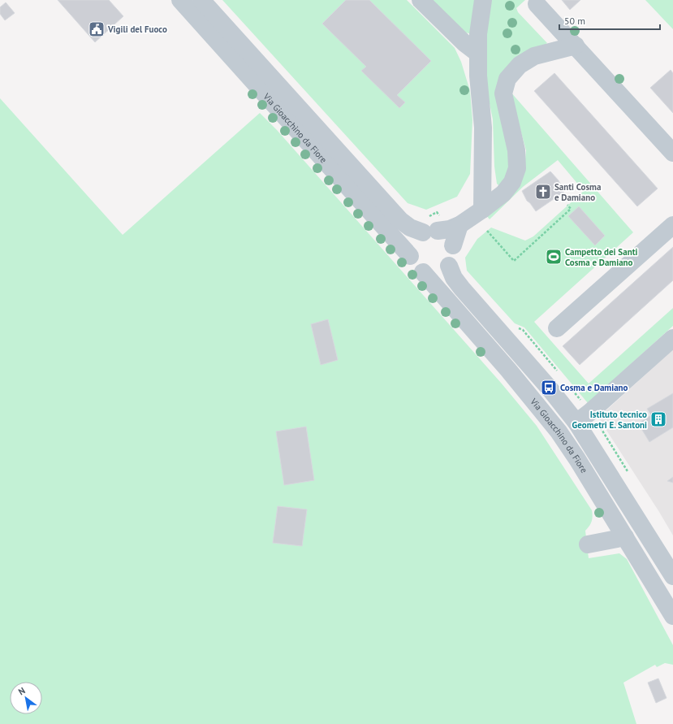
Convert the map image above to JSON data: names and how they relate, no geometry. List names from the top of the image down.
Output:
{
  "streets": {
    "street": ["Via Gioacchino da Fiore"]
  },
  "places": {
    "public building": ["Vigili del Fuoco"],
    "church": ["Santi Cosma e Damiano"],
    "sports": ["Campetto dei Santi Cosma e Damiano"],
    "bus stop": ["Cosma e Damiano"],
    "building": ["Istituto tecnico Geometri E. Santoni"]
  },
  "scale_bar": "50 m",
  "north": "top left"
}
